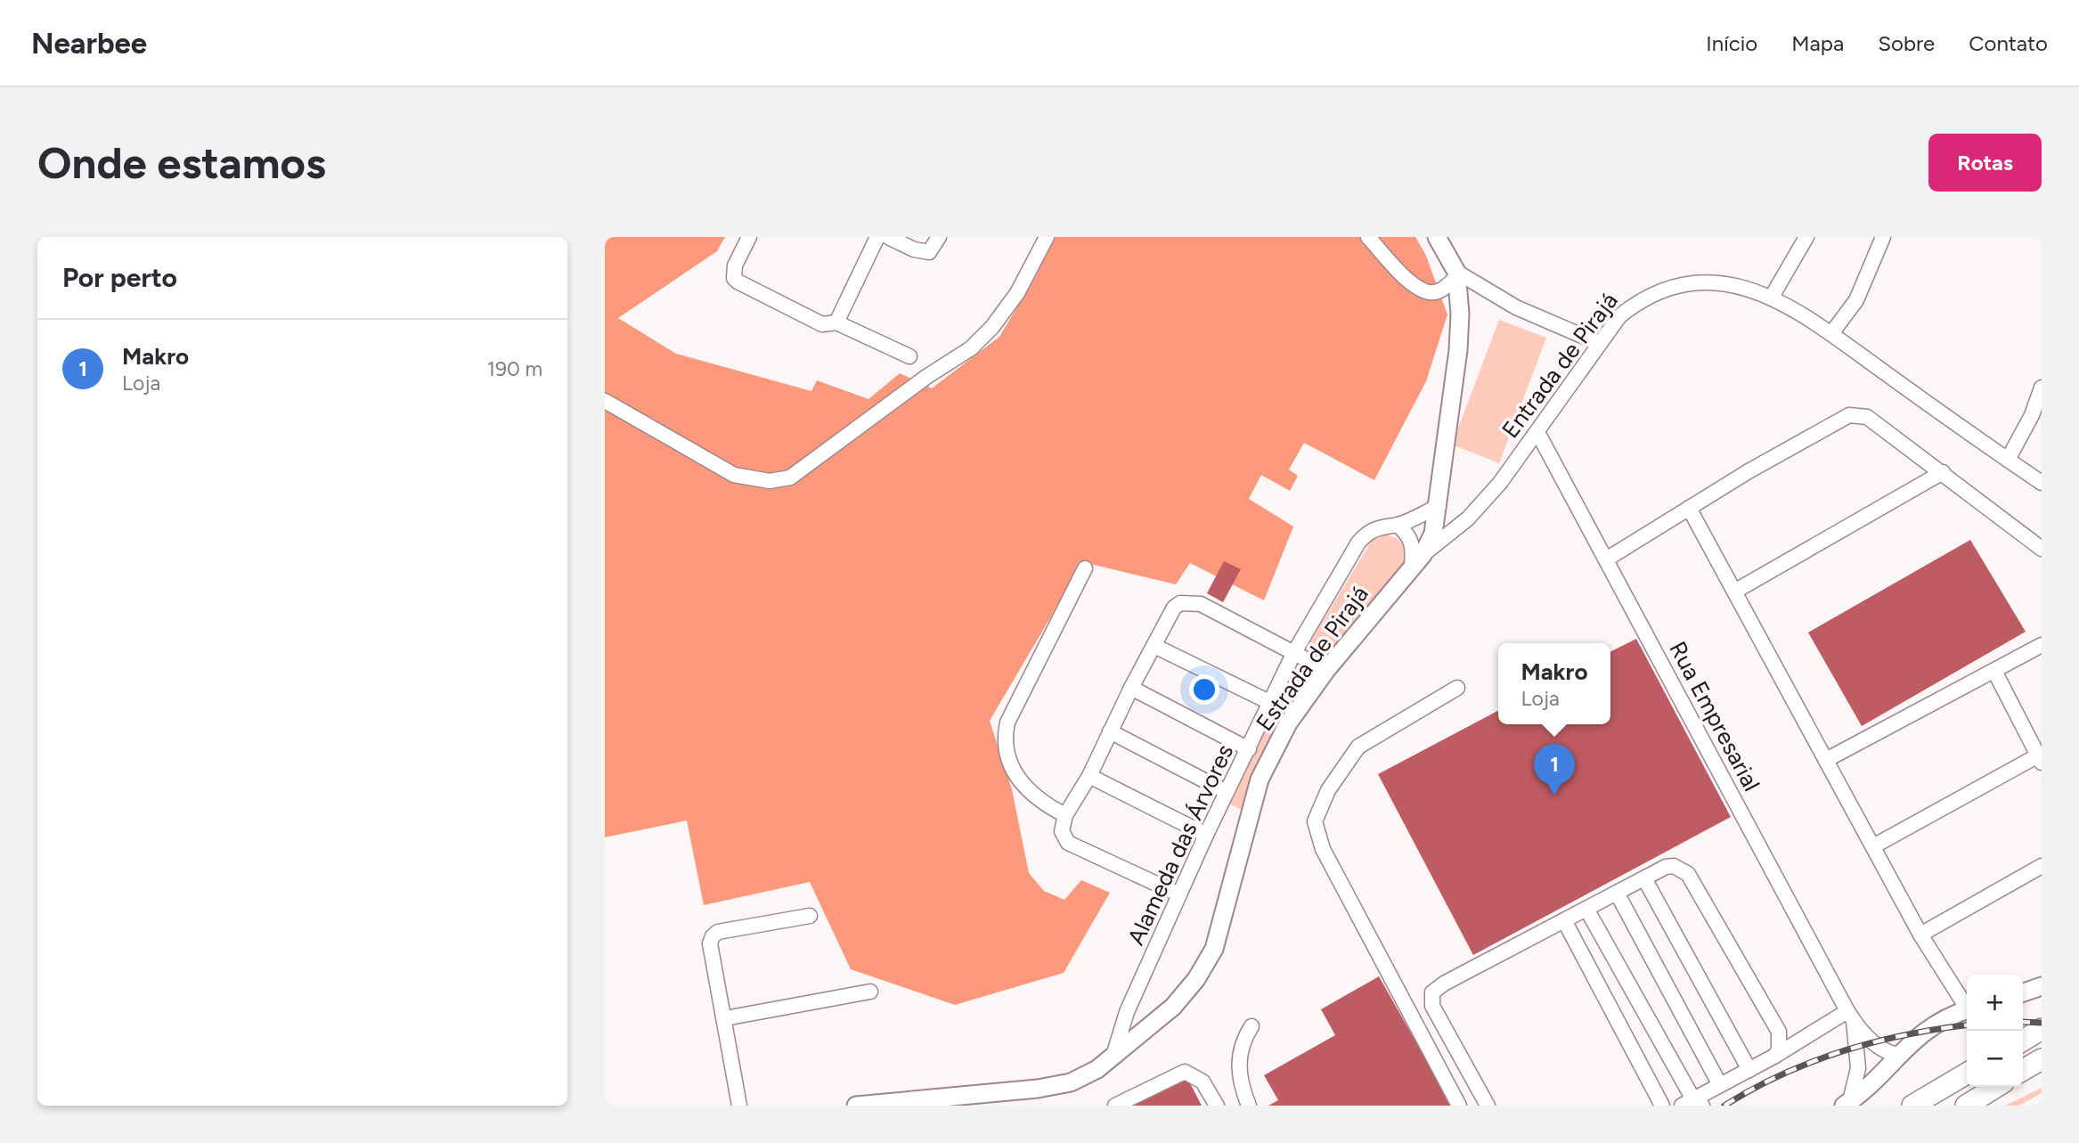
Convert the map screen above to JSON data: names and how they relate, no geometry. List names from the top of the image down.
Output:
{
  "streets": {
    "main road": ["Estrada de Pirajá"],
    "street": ["Entrada de Pirajá", "Rua Empresarial", "Alameda das Árvores"]
  },
  "crossings": [
    ["Entrada de Pirajá", "Estrada de Pirajá"],
    ["Entrada de Pirajá", "Rua Empresarial"],
    ["Estrada de Pirajá", "Alameda das Árvores"]
  ],
  "page": {
    "header": "Nearbee",
    "nav": [
      "Início",
      "Mapa",
      "Sobre",
      "Contato"
    ],
    "buttons": "Rotas",
    "title": "Onde estamos",
    "heading": "Por perto",
    "list": [
      {
        "mark": "1",
        "name": "Makro",
        "note": "Loja",
        "value": "190 m"
      }
    ],
    "popup": ["Makro", "Loja"],
    "pins": "1",
    "map_buttons": ["+", "−"]
  }
}
